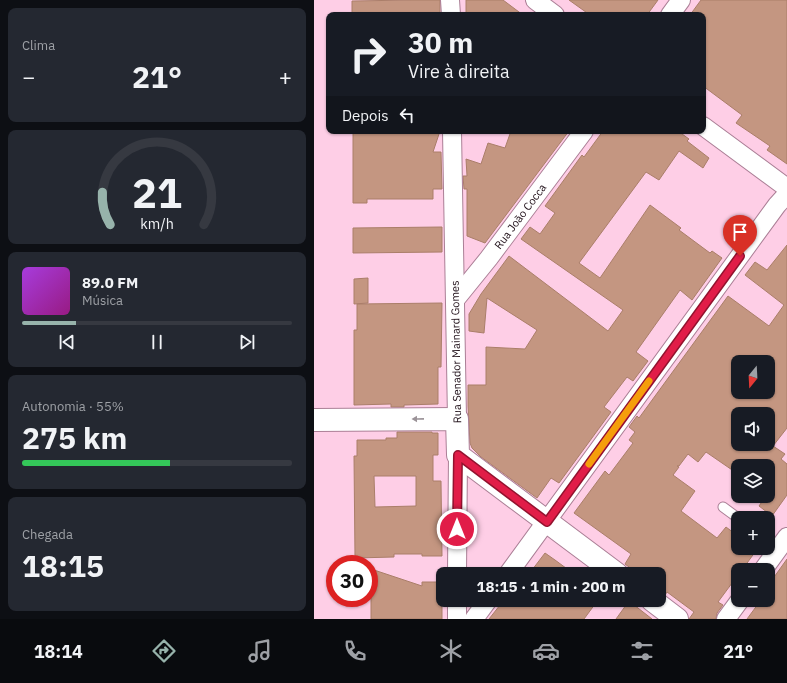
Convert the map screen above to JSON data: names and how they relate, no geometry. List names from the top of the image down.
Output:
{
  "streets": {
    "street": ["Rua João Cocca", "Rua Senador Mainard Gomes"]
  },
  "crossings": [
    ["Rua João Cocca", "Rua Senador Mainard Gomes"]
  ],
  "north": "bottom",
  "page": {
    "tile": [
      "Clima",
      ["Autonomia · 55%", "275 km"],
      ["Chegada", "18:15"]
    ],
    "turn": ["30 m", "Vire à direita"],
    "heat": ["−", "21°", "+"],
    "then": "Depois",
    "song": ["89.0 FM", "Música"],
    "map_buttons": ["+", "−"],
    "limit": "30",
    "trip": "18:15 · 1 min · 200 m",
    "tabs": ["18:14", "21°"],
    "gauge": ["21", "km/h"]
  }
}
